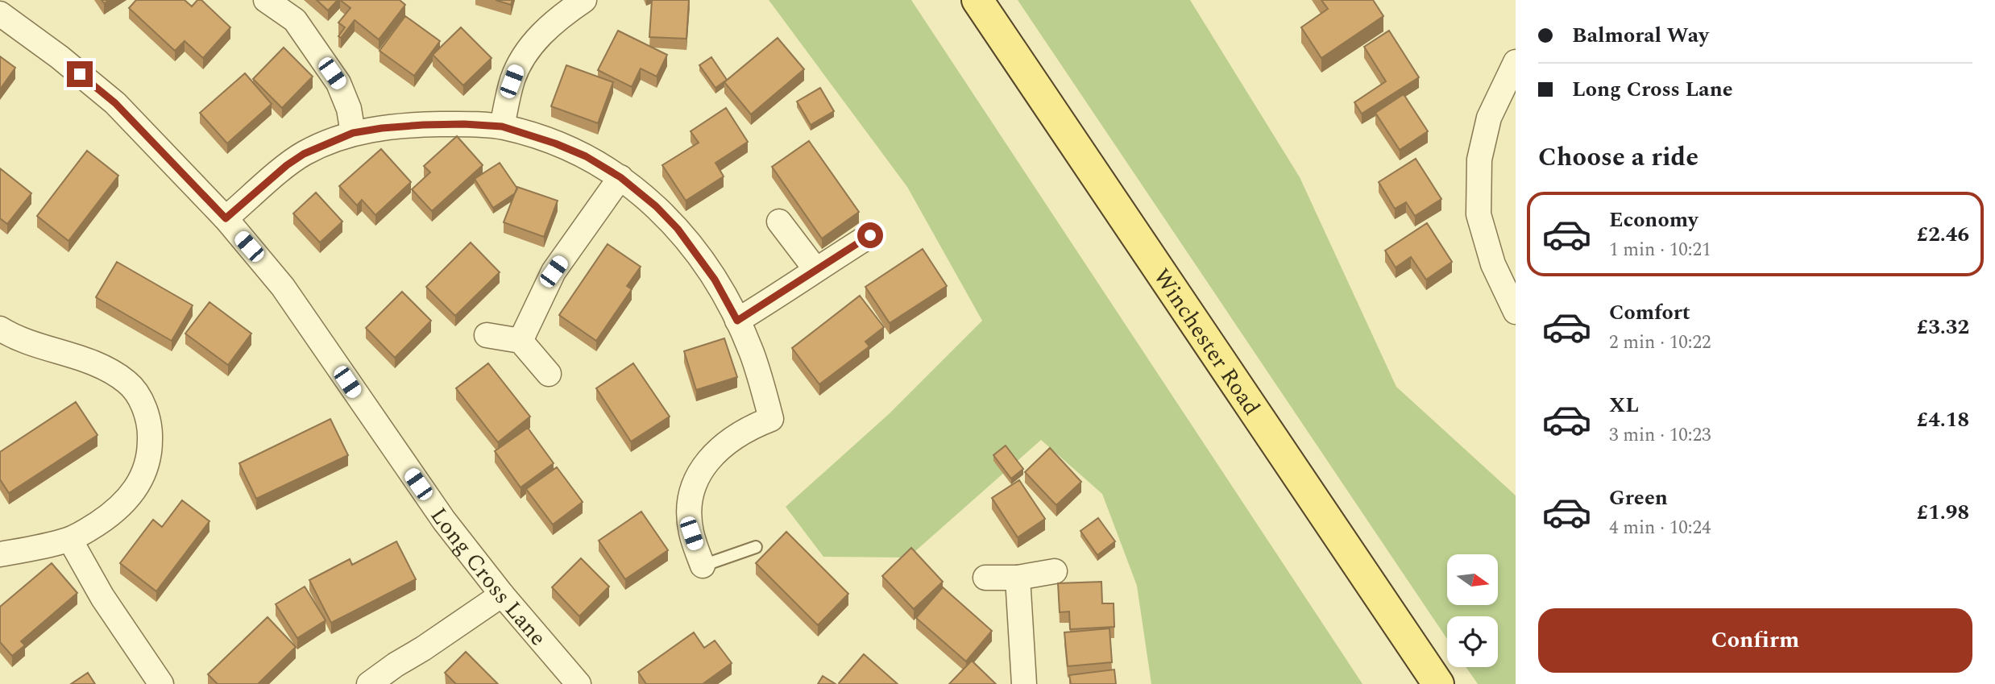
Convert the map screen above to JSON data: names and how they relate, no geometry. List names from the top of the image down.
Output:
{
  "streets": {
    "main road": ["Winchester Road"],
    "street": ["Long Cross Lane"]
  },
  "north": "right",
  "page": {
    "banner": ["Balmoral Way", "Long Cross Lane"],
    "heading": "Choose a ride",
    "list": [
      {
        "name": "Economy",
        "note": "1 min · 10:21",
        "value": "£2.46"
      },
      {
        "name": "Comfort",
        "note": "2 min · 10:22",
        "value": "£3.32"
      },
      {
        "name": "XL",
        "note": "3 min · 10:23",
        "value": "£4.18"
      },
      {
        "name": "Green",
        "note": "4 min · 10:24",
        "value": "£1.98"
      }
    ],
    "buttons": "Confirm"
  }
}
